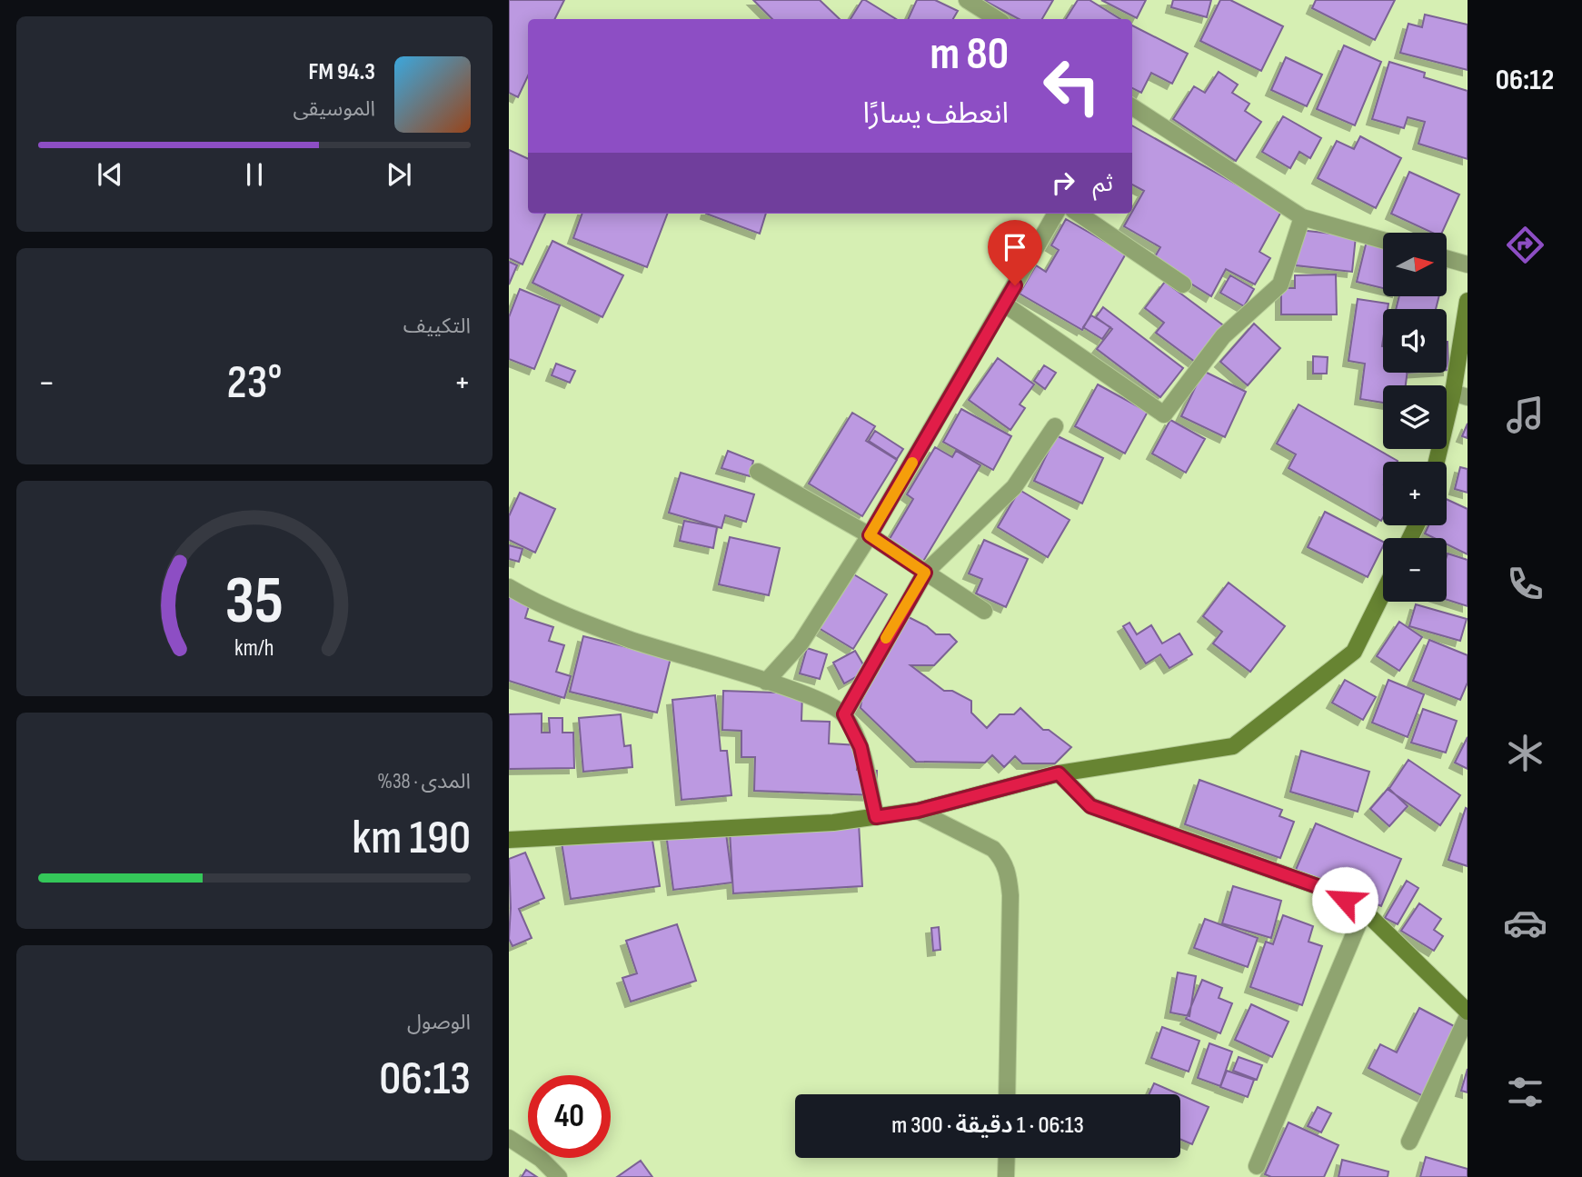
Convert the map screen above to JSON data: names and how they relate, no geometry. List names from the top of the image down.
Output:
{
  "north": "right",
  "page": {
    "tabs": "06:12",
    "turn": ["80 m", "انعطف يسارًا"],
    "song": ["94.3 FM", "الموسيقى"],
    "then": "ثم",
    "map_buttons": ["+", "−"],
    "tile": [
      "التكييف",
      ["المدى · 38%", "190 km"],
      ["الوصول", "06:13"]
    ],
    "heat": ["−", "23°", "+"],
    "limit": "40",
    "trip": "06:13 · 1 دقيقة · 300 m",
    "gauge": ["35", "km/h"]
  }
}
